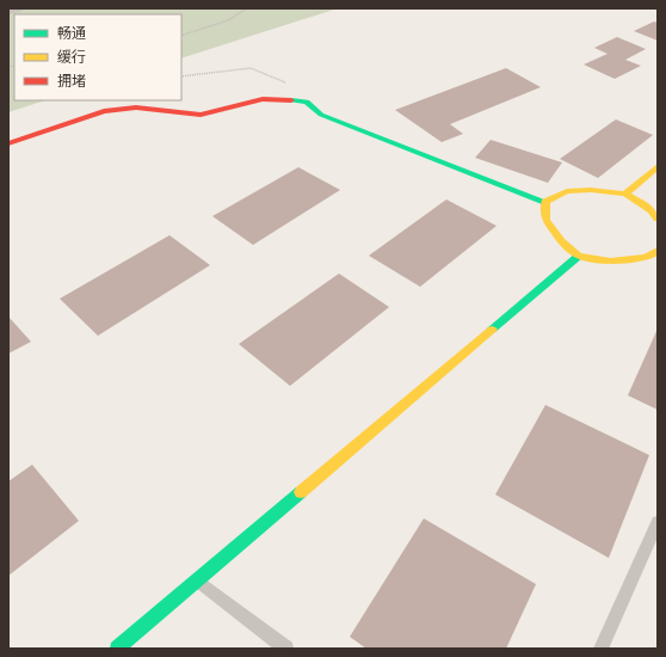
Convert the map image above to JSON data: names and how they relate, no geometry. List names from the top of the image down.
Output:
{
  "legend": ["畅通", "缓行", "拥堵"]
}
